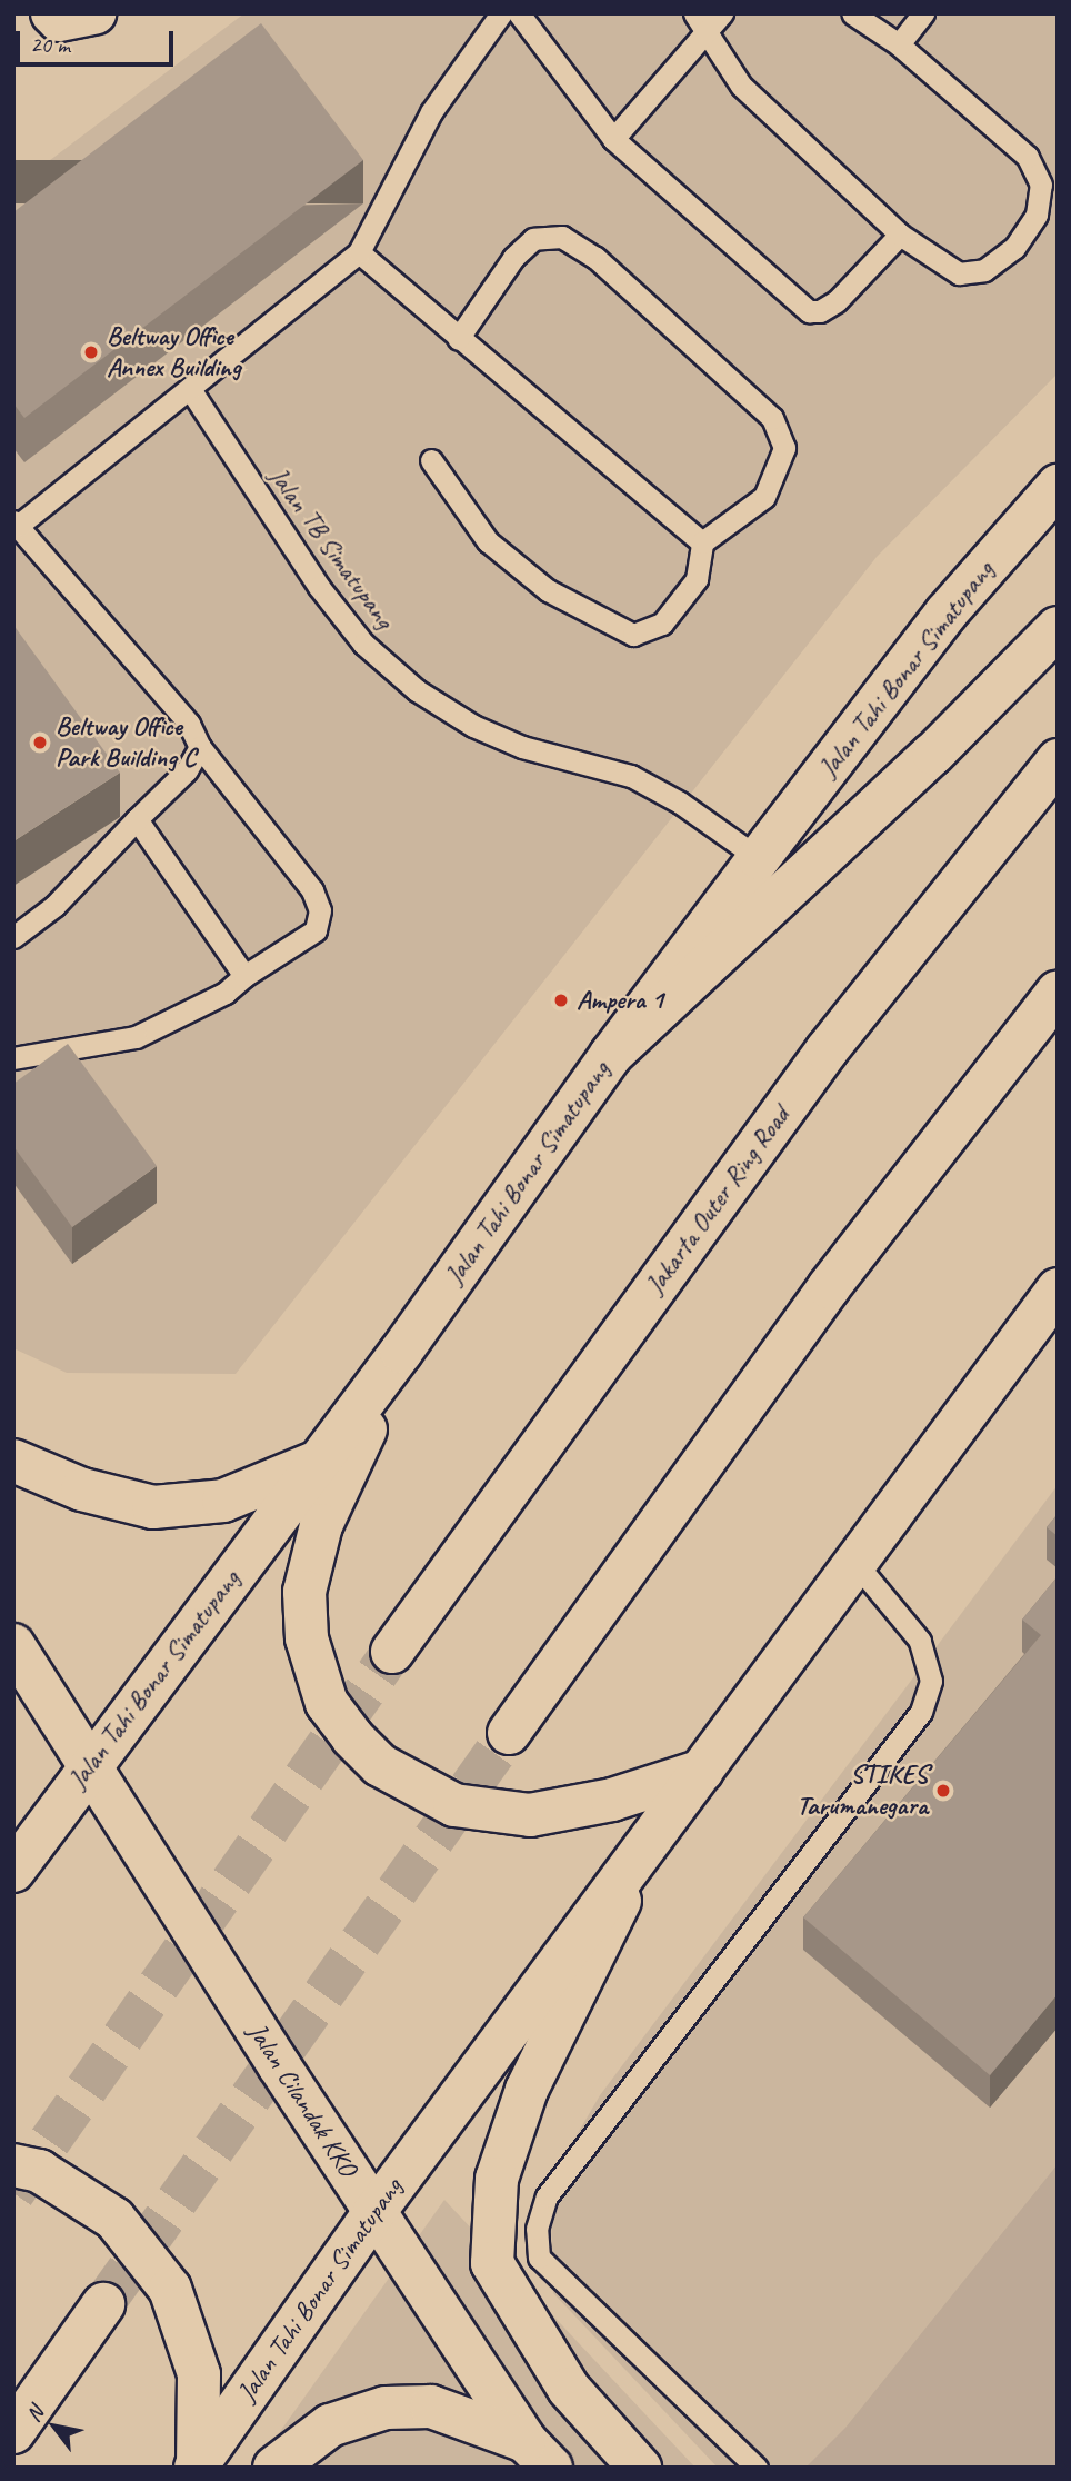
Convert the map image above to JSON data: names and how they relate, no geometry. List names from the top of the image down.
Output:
{
  "streets": {
    "main road": ["Jalan Tahi Bonar Simatupang", "Jakarta Outer Ring Road", "Jalan Cilandak KKO"],
    "lane": ["Jalan TB Simatupang"]
  },
  "crossings": [
    ["Jalan TB Simatupang", "Jalan Tahi Bonar Simatupang"],
    ["Jalan Tahi Bonar Simatupang", "Jalan Cilandak KKO"]
  ],
  "places": [
    "Beltway Office Annex Building",
    "Beltway Office Park Building C",
    "Ampera 1",
    "STIKES Tarumanegara"
  ],
  "scale_bar": "20 m",
  "north": "top left"
}
